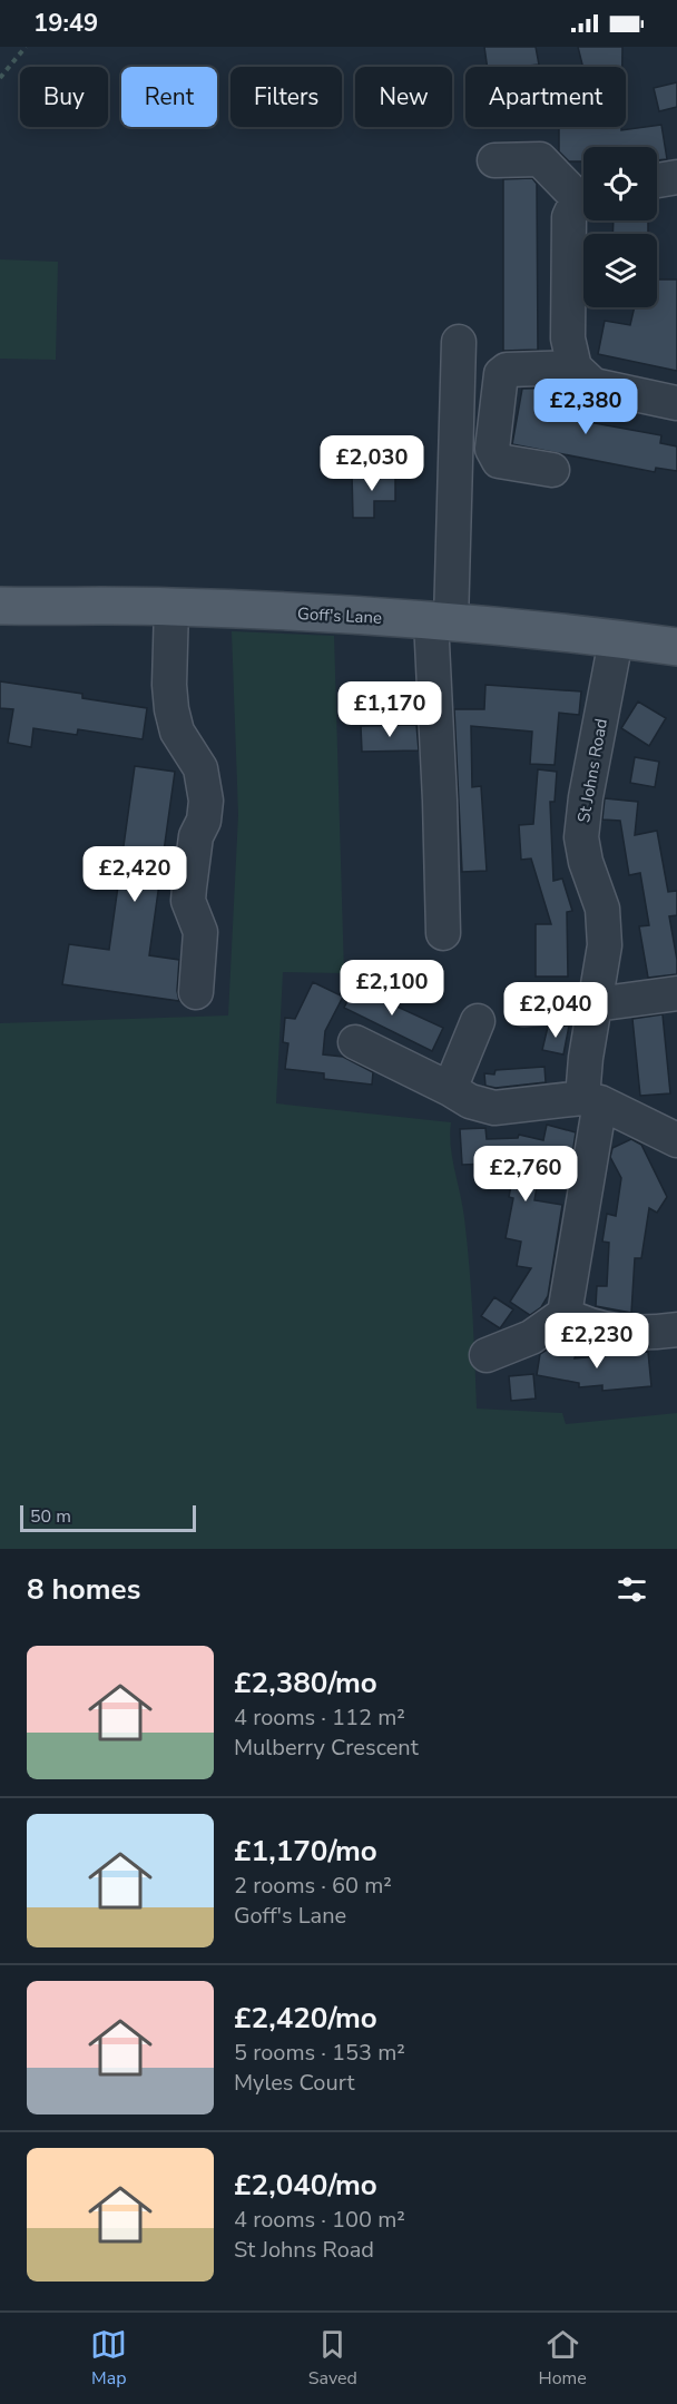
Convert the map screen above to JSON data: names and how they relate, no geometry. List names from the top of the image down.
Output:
{
  "streets": {
    "main road": ["Goff's Lane"],
    "street": ["St Johns Road"]
  },
  "crossings": [
    ["Goff's Lane", "St Johns Road"]
  ],
  "scale_bar": "50 m",
  "page": {
    "status": "19:49",
    "chip": [
      "Buy",
      "Rent",
      "Filters",
      "New",
      "Apartment"
    ],
    "price": [
      "£2,380",
      "£2,030",
      "£1,170",
      "£2,420",
      "£2,100",
      "£2,040",
      "£2,760",
      "£2,230"
    ],
    "scale": "50 m",
    "heading": "8 homes",
    "list": [
      {
        "name": "£2,380/mo",
        "note": "4 rooms · 112 m² · Mulberry Crescent"
      },
      {
        "name": "£1,170/mo",
        "note": "2 rooms · 60 m² · Goff's Lane"
      },
      {
        "name": "£2,420/mo",
        "note": "5 rooms · 153 m² · Myles Court"
      },
      {
        "name": "£2,040/mo",
        "note": "4 rooms · 100 m² · St Johns Road"
      }
    ],
    "tabs": ["Map", "Saved", "Home"]
  }
}
